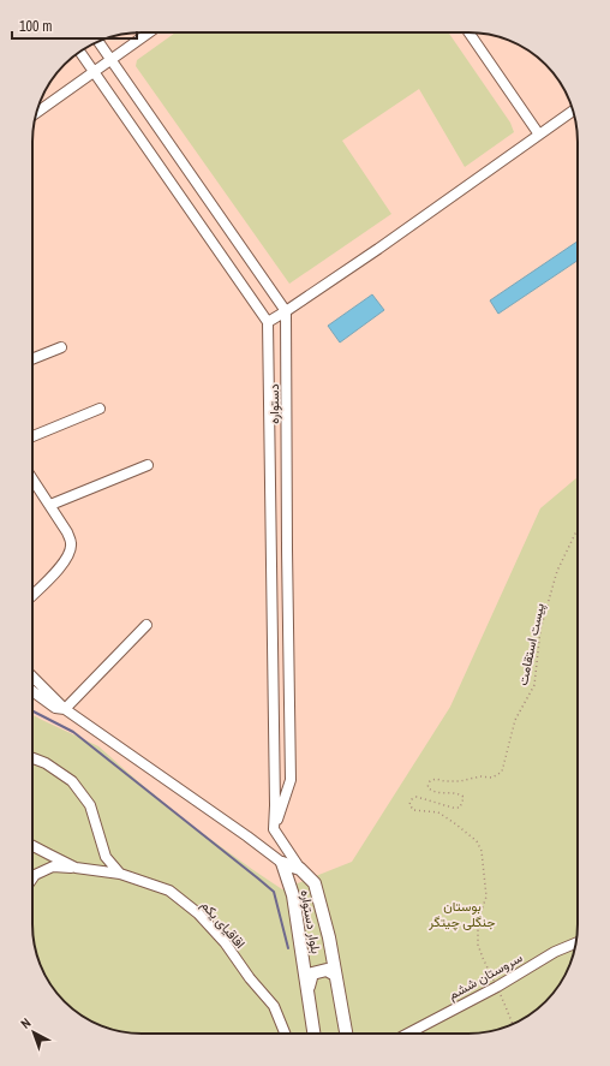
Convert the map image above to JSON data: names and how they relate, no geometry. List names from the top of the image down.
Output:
{
  "streets": {
    "main road": ["بلوار دستواره"],
    "street": ["دستواره", "اقاقیای یکم", "سروستان ششم"],
    "path": ["پیست استقامت"]
  },
  "crossings": [
    ["پیست استقامت", "سروستان ششم"]
  ],
  "parks": ["بوستان جنگلی چیتگر"],
  "scale_bar": "100 m",
  "north": "top left"
}
